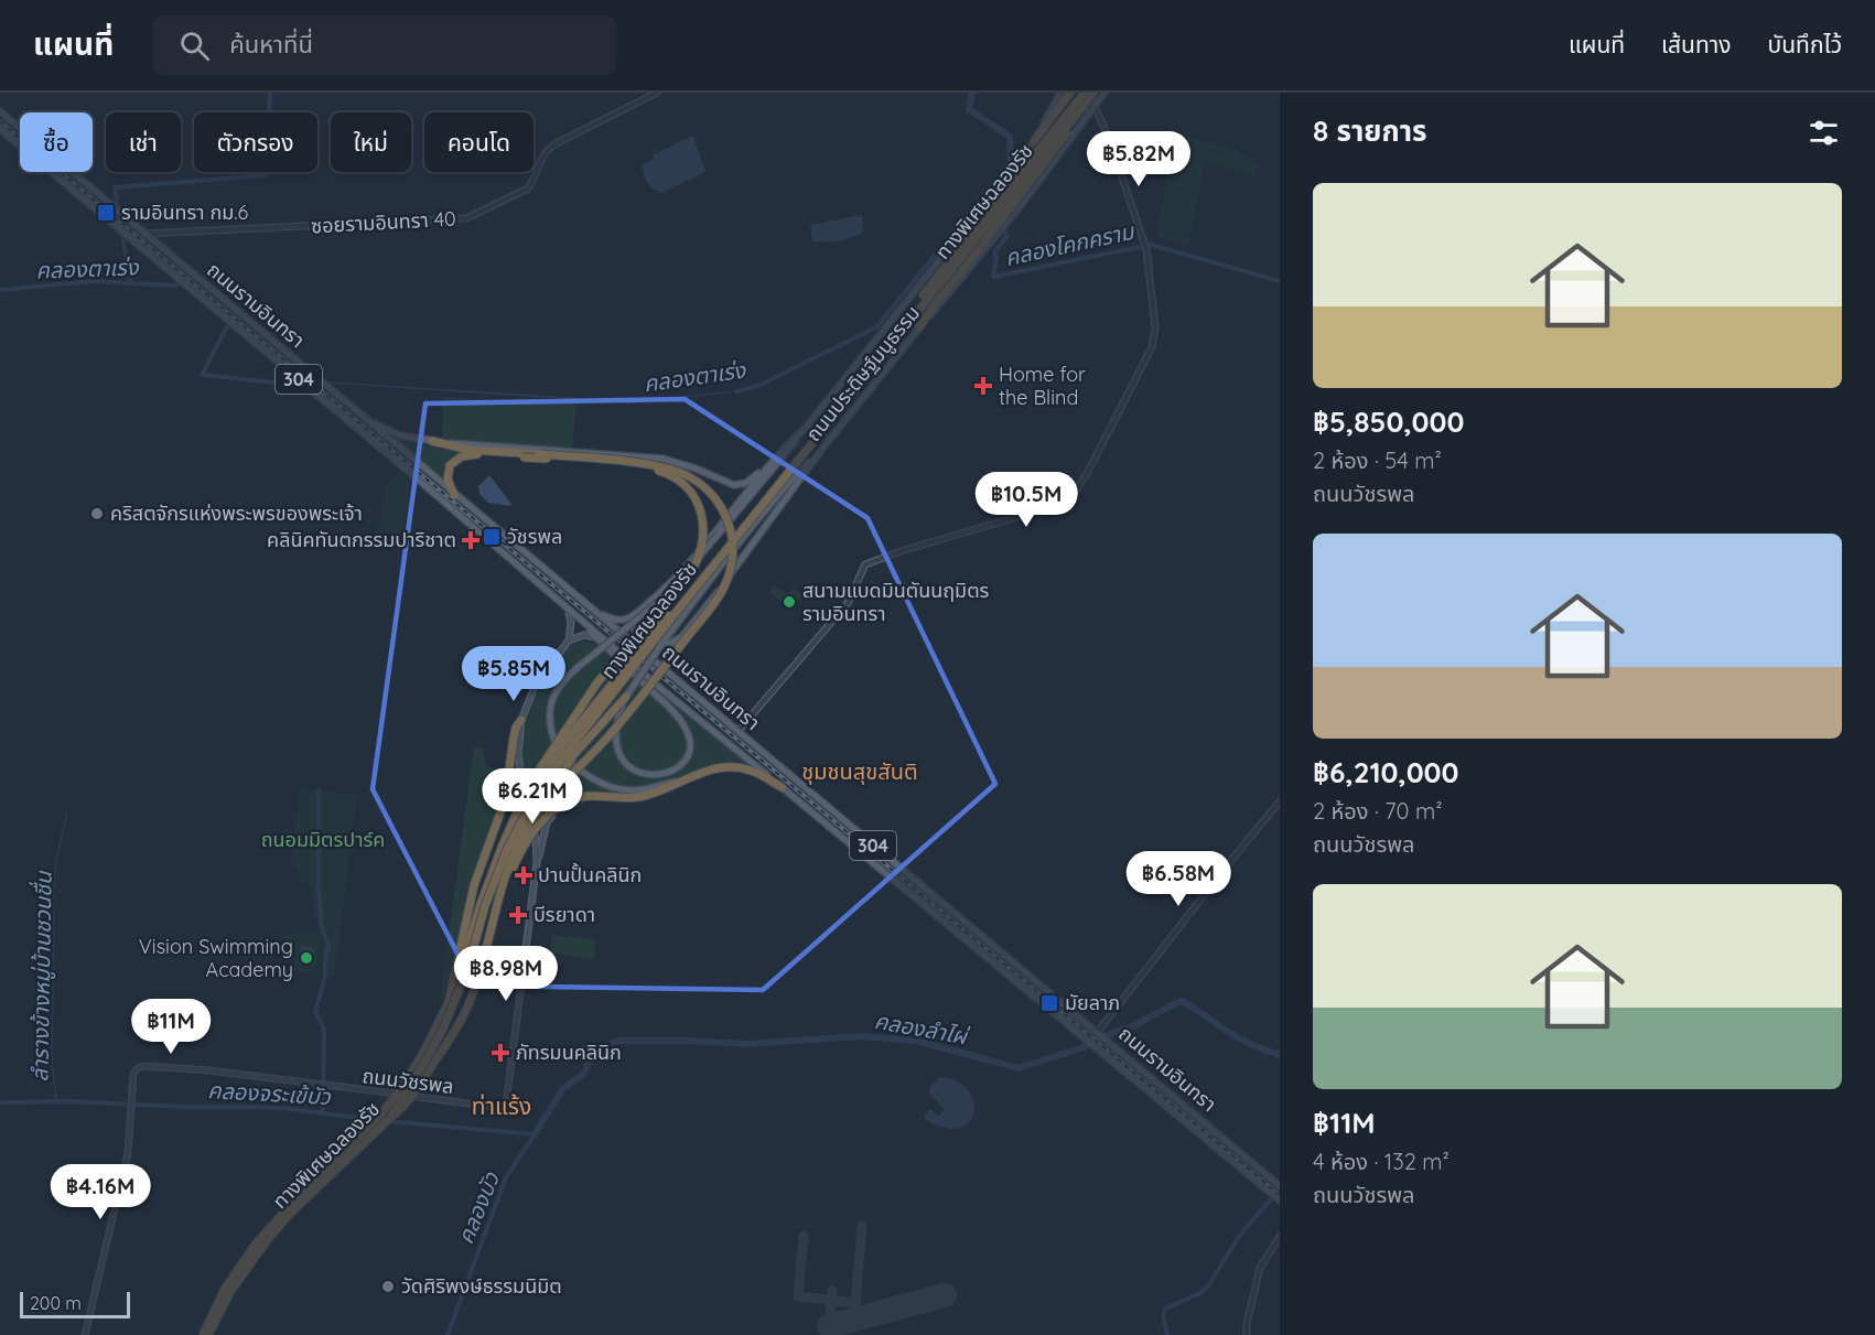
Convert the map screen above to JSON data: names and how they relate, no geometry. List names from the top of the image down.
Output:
{
  "streets": {
    "highway": ["ทางพิเศษฉลองรัช"],
    "main road": [
      "ถนนรามอินทรา",
      "ถนนประดิษฐ์มนูธรรม",
      "304",
      "ถนนวัชรพล"
    ],
    "street": ["ซอยรามอินทรา 40"]
  },
  "crossings": [
    ["ซอยรามอินทรา 40", "ถนนรามอินทรา"],
    ["ถนนรามอินทรา", "ถนนประดิษฐ์มนูธรรม"]
  ],
  "districts": ["ชุมชนสุขสันติ", "ท่าแร้ง"],
  "water": [
    "คลองโคกคราม",
    "คลองตาเร่ง",
    "ลำรางข้างหมู่บ้านชวนชื่น",
    "คลองลำไผ่",
    "คลองจระเข้บัว",
    "คลองบัว"
  ],
  "parks": ["ถนอมมิตรปาร์ค"],
  "places": {
    "transit": ["รามอินทรา กม.6", "วัชรพล", "มัยลาภ"],
    "health": [
      "Home for the Blind",
      "คลินิคทันตกรรมปาริชาต",
      "ปานปั้นคลินิก",
      "บีรยาดา",
      "ภัทรมนคลินิก"
    ],
    "other": [
      "คริสตจักรแห่งพระพรของพระเจ้า",
      "สนามแบดมินตันนฤมิตร รามอินทรา",
      "Vision Swimming Academy",
      "วัดศิริพงษ์ธรรมนิมิต"
    ]
  },
  "scale_bar": "200 m",
  "page": {
    "header": "แผนที่",
    "search": "ค้นหาที่นี่",
    "nav": ["แผนที่", "เส้นทาง", "บันทึกไว้"],
    "heading": "8 รายการ",
    "chip": [
      "ซื้อ",
      "เช่า",
      "ตัวกรอง",
      "ใหม่",
      "คอนโด"
    ],
    "price": [
      "฿5.82M",
      "฿10.5M",
      "฿5.85M",
      "฿6.21M",
      "฿6.58M",
      "฿8.98M",
      "฿11M",
      "฿4.16M"
    ],
    "list": [
      {
        "name": "฿5,850,000",
        "note": "2 ห้อง · 54 m² · ถนนวัชรพล"
      },
      {
        "name": "฿6,210,000",
        "note": "2 ห้อง · 70 m² · ถนนวัชรพล"
      },
      {
        "name": "฿11M",
        "note": "4 ห้อง · 132 m² · ถนนวัชรพล"
      }
    ],
    "scale": "200 m"
  }
}
